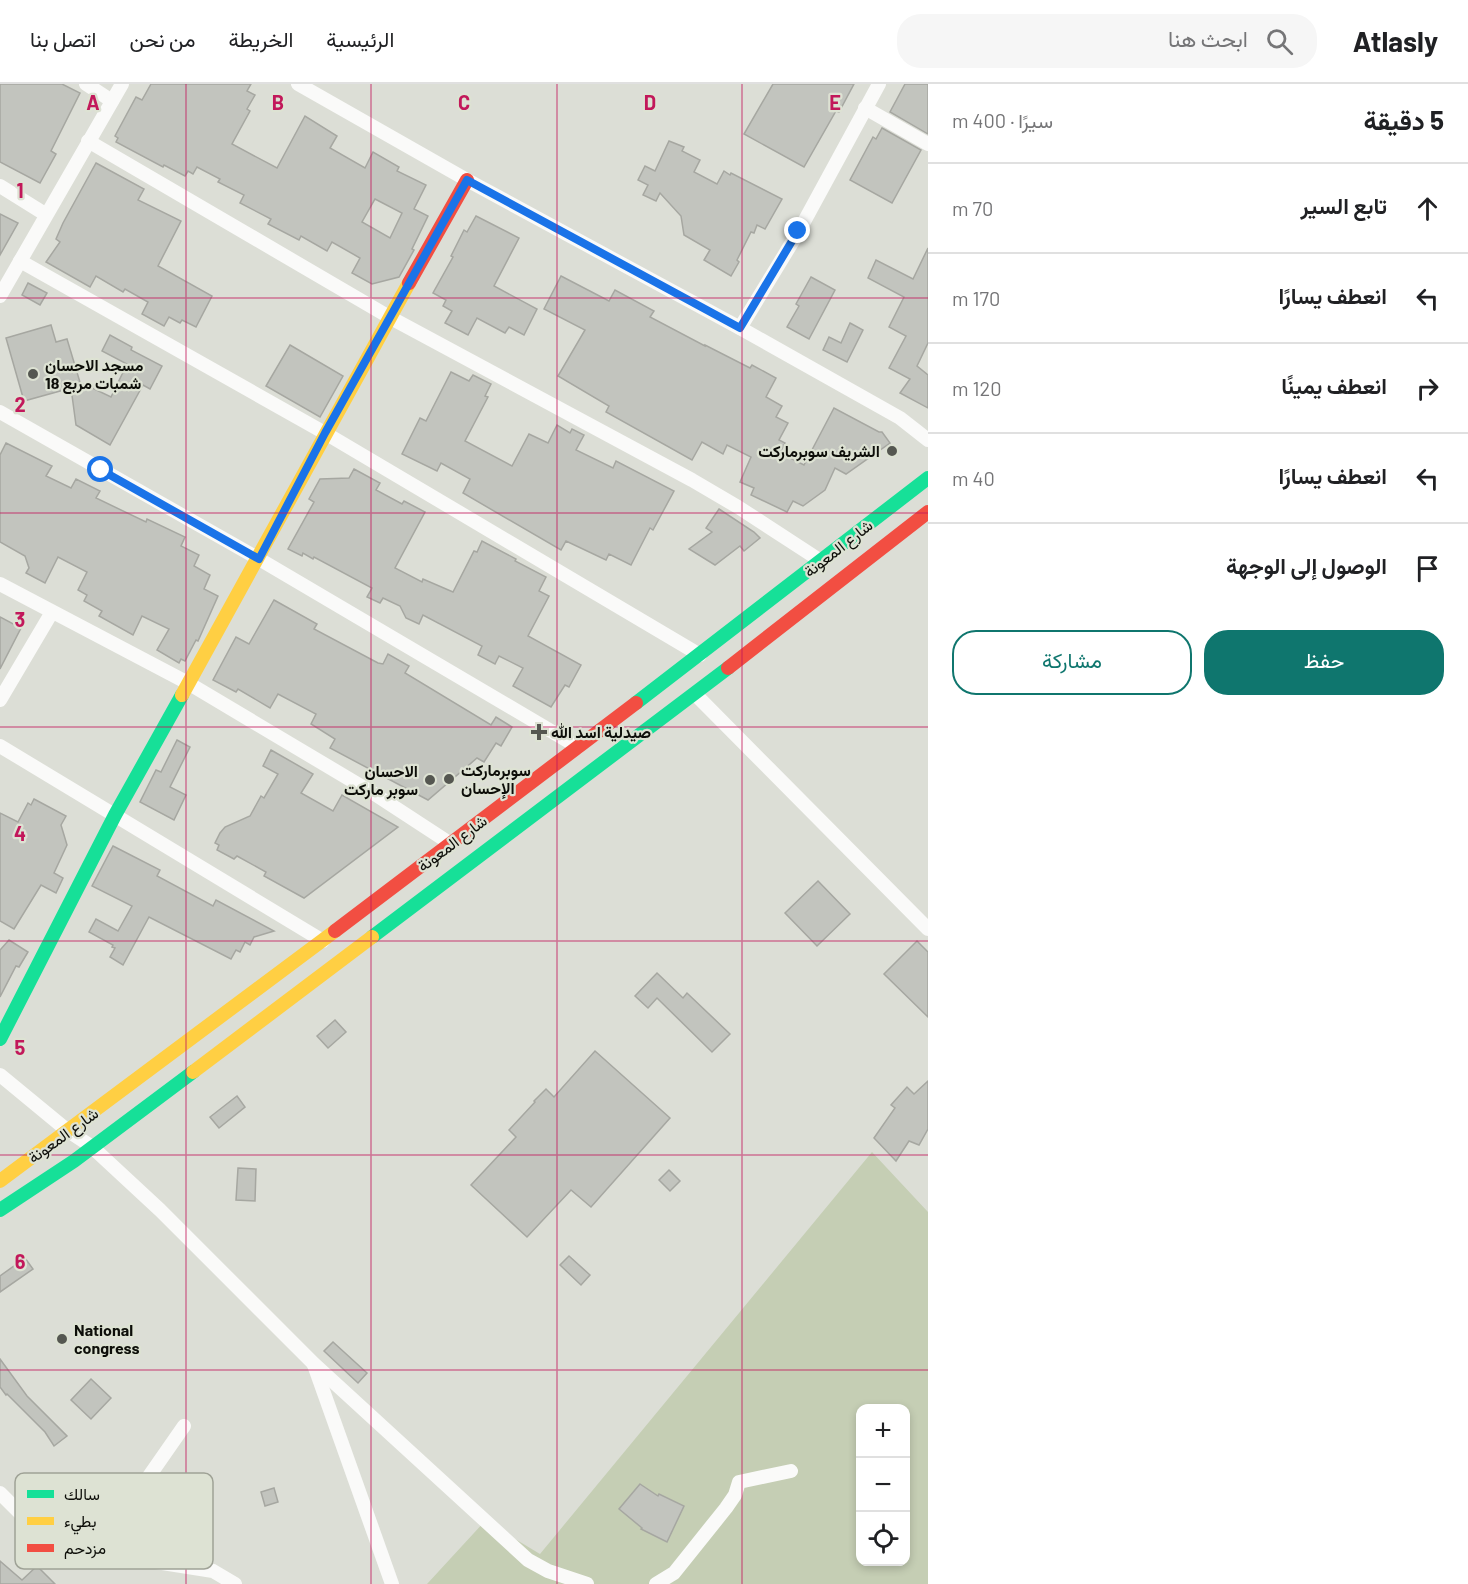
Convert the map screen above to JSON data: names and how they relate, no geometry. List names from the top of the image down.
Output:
{
  "streets": {
    "main road": ["شارع المعونة"]
  },
  "places": {
    "other": [
      "مسجد الاحسان شمبات مربع 18",
      "الشريف سوبرماركت",
      "سوبرماركت الإحسان",
      "الاحسان سوبر ماركت",
      "National congress"
    ],
    "health": ["صيدلية اسد الله"]
  },
  "legend": ["سالك", "بطيء", "مزدحم"],
  "page": {
    "header": "Atlasly",
    "search": "ابحث هنا",
    "nav": [
      "الرئيسية",
      "الخريطة",
      "من نحن",
      "اتصل بنا"
    ],
    "heading": ["5 دقيقة", "سيرًا · 400 m"],
    "list": [
      ["تابع السير", "70 m"],
      ["انعطف يسارًا", "170 m"],
      ["انعطف يمينًا", "120 m"],
      ["انعطف يسارًا", "40 m"],
      "الوصول إلى الوجهة"
    ],
    "buttons": ["حفظ", "مشاركة"],
    "map_buttons": ["+", "−"]
  },
  "grid": {
    "columns": [
      "A",
      "B",
      "C",
      "D",
      "E"
    ],
    "rows": [
      "1",
      "2",
      "3",
      "4",
      "5",
      "6"
    ]
  }
}
